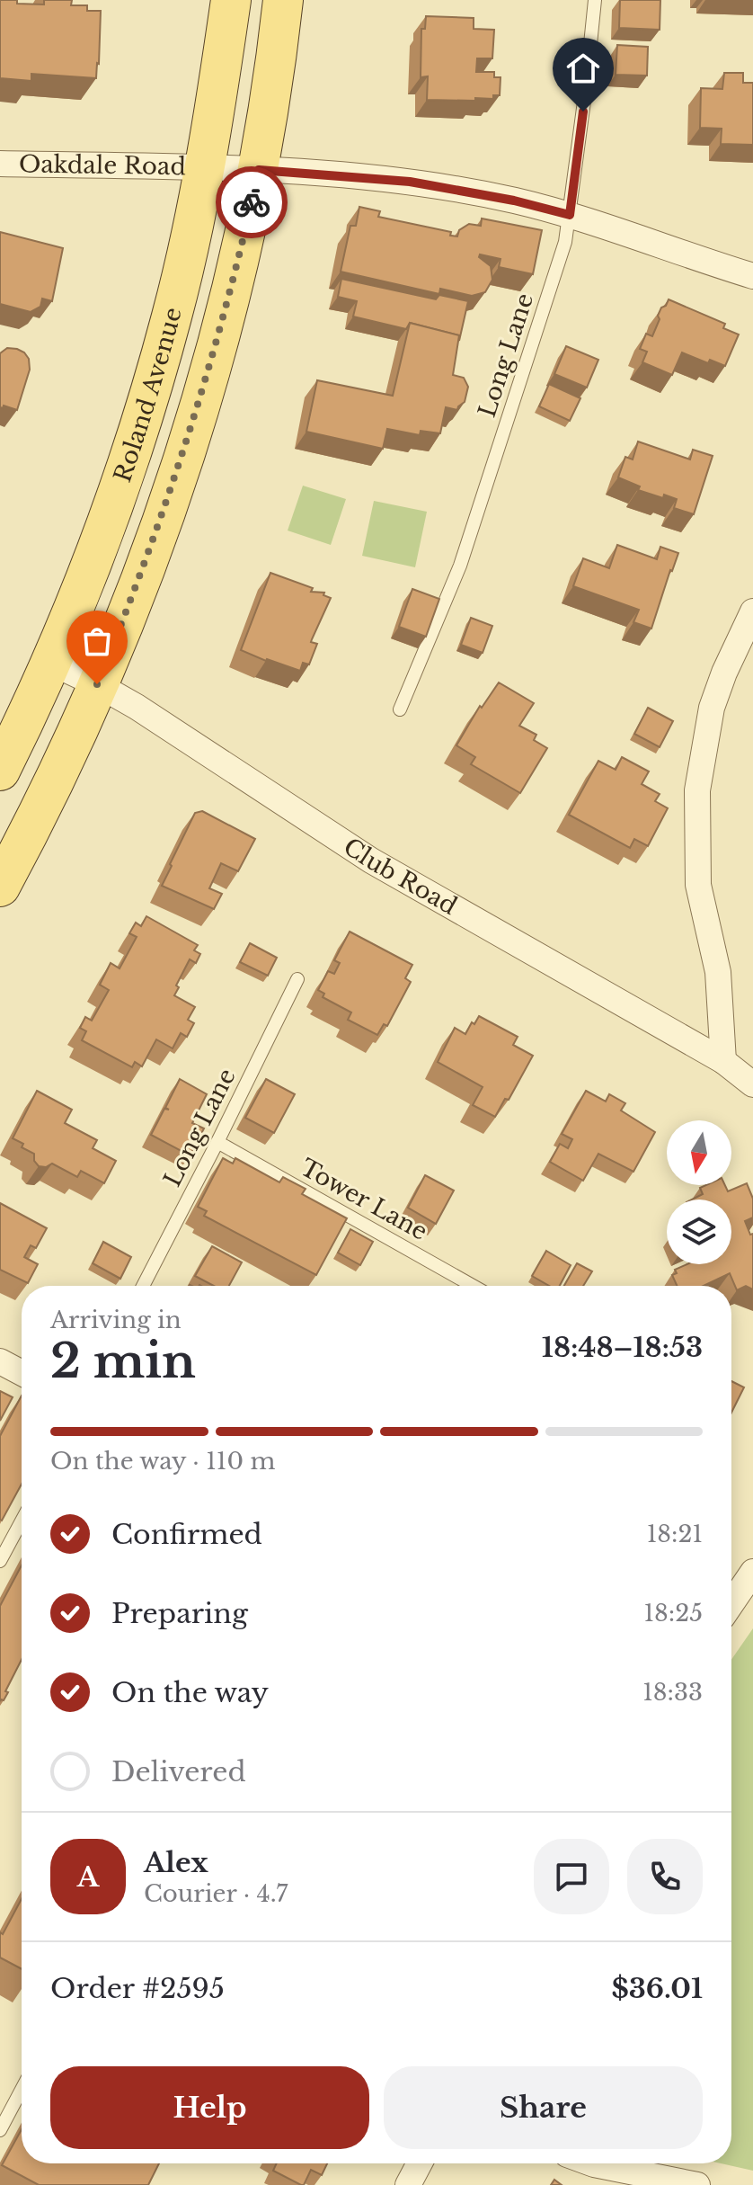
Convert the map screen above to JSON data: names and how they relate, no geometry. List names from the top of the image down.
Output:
{
  "streets": {
    "main road": ["Roland Avenue"],
    "street": ["Oakdale Road", "Club Road"],
    "lane": ["Long Lane", "Tower Lane"]
  },
  "crossings": [
    ["Oakdale Road", "Long Lane"],
    ["Oakdale Road", "Roland Avenue"],
    ["Long Lane", "Tower Lane"],
    ["Roland Avenue", "Club Road"]
  ],
  "north": "bottom",
  "page": {
    "heading": ["2 min", "Arriving in", "18:48–18:53"],
    "panel": [
      "Alex",
      "Courier · 4.7",
      "Order #2595",
      "$36.01"
    ],
    "bar": "On the way · 110 m",
    "list": [
      ["Confirmed", "18:21"],
      ["Preparing", "18:25"],
      ["On the way", "18:33"],
      "Delivered"
    ],
    "round": "A",
    "buttons": ["Help", "Share"]
  }
}
